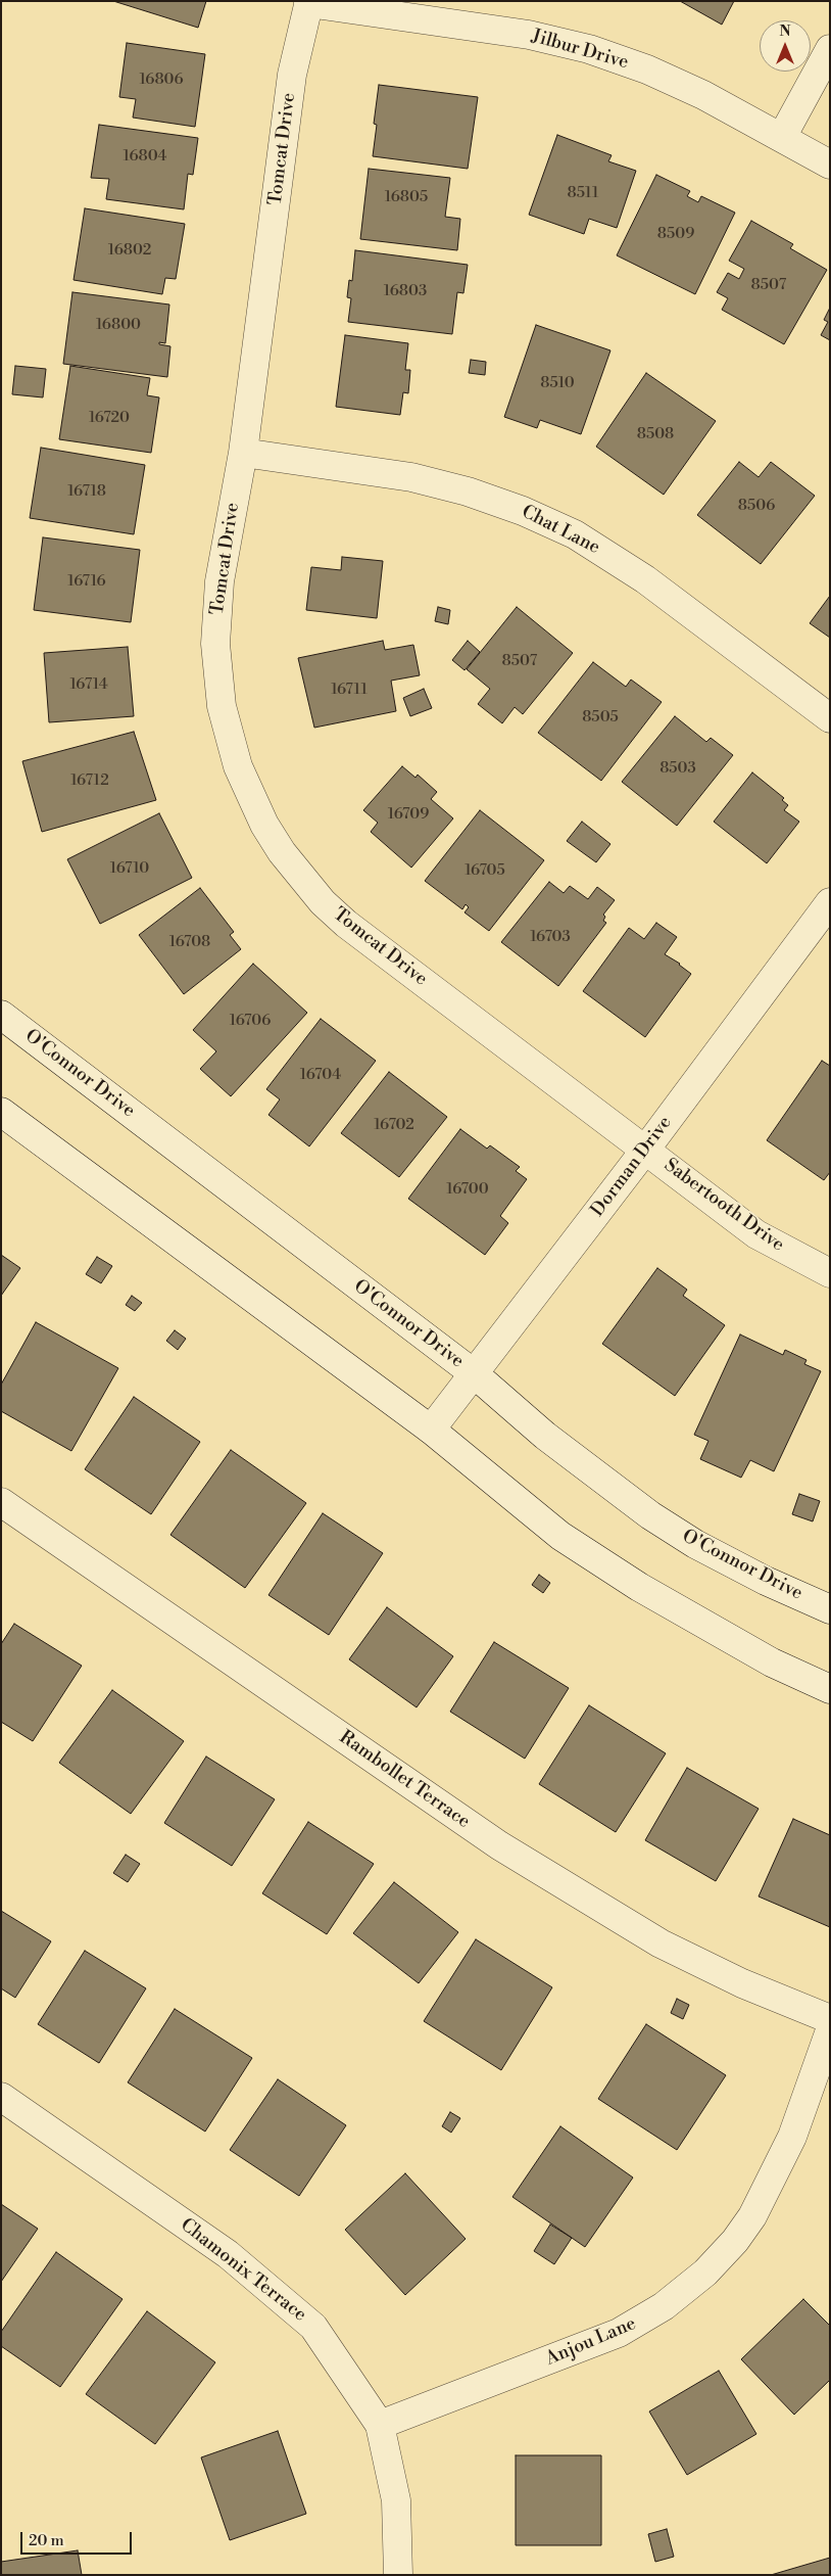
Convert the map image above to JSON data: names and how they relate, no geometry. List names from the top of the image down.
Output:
{
  "streets": {
    "street": [
      "Jilbur Drive",
      "Tomcat Drive",
      "Chat Lane",
      "O'Connor Drive",
      "Dorman Drive",
      "Sabertooth Drive",
      "Rambollet Terrace",
      "Chamonix Terrace",
      "Anjou Lane"
    ]
  },
  "crossings": [
    ["Jilbur Drive", "Tomcat Drive"],
    ["Tomcat Drive", "Chat Lane"],
    ["Tomcat Drive", "Dorman Drive"],
    ["Tomcat Drive", "Sabertooth Drive"],
    ["O'Connor Drive", "Dorman Drive"],
    ["Dorman Drive", "Sabertooth Drive"],
    ["Chamonix Terrace", "Anjou Lane"]
  ],
  "house_numbers": [
    "16806",
    "16804",
    "8511",
    "16805",
    "8509",
    "16802",
    "8507",
    "16803",
    "16800",
    "8510",
    "16720",
    "8508",
    "16718",
    "8506",
    "16716",
    "8507",
    "16714",
    "16711",
    "8505",
    "8503",
    "16712",
    "16709",
    "16710",
    "16705",
    "16703",
    "16708",
    "16706",
    "16704",
    "16702",
    "16700"
  ],
  "scale_bar": "20 m",
  "north": "top"
}
